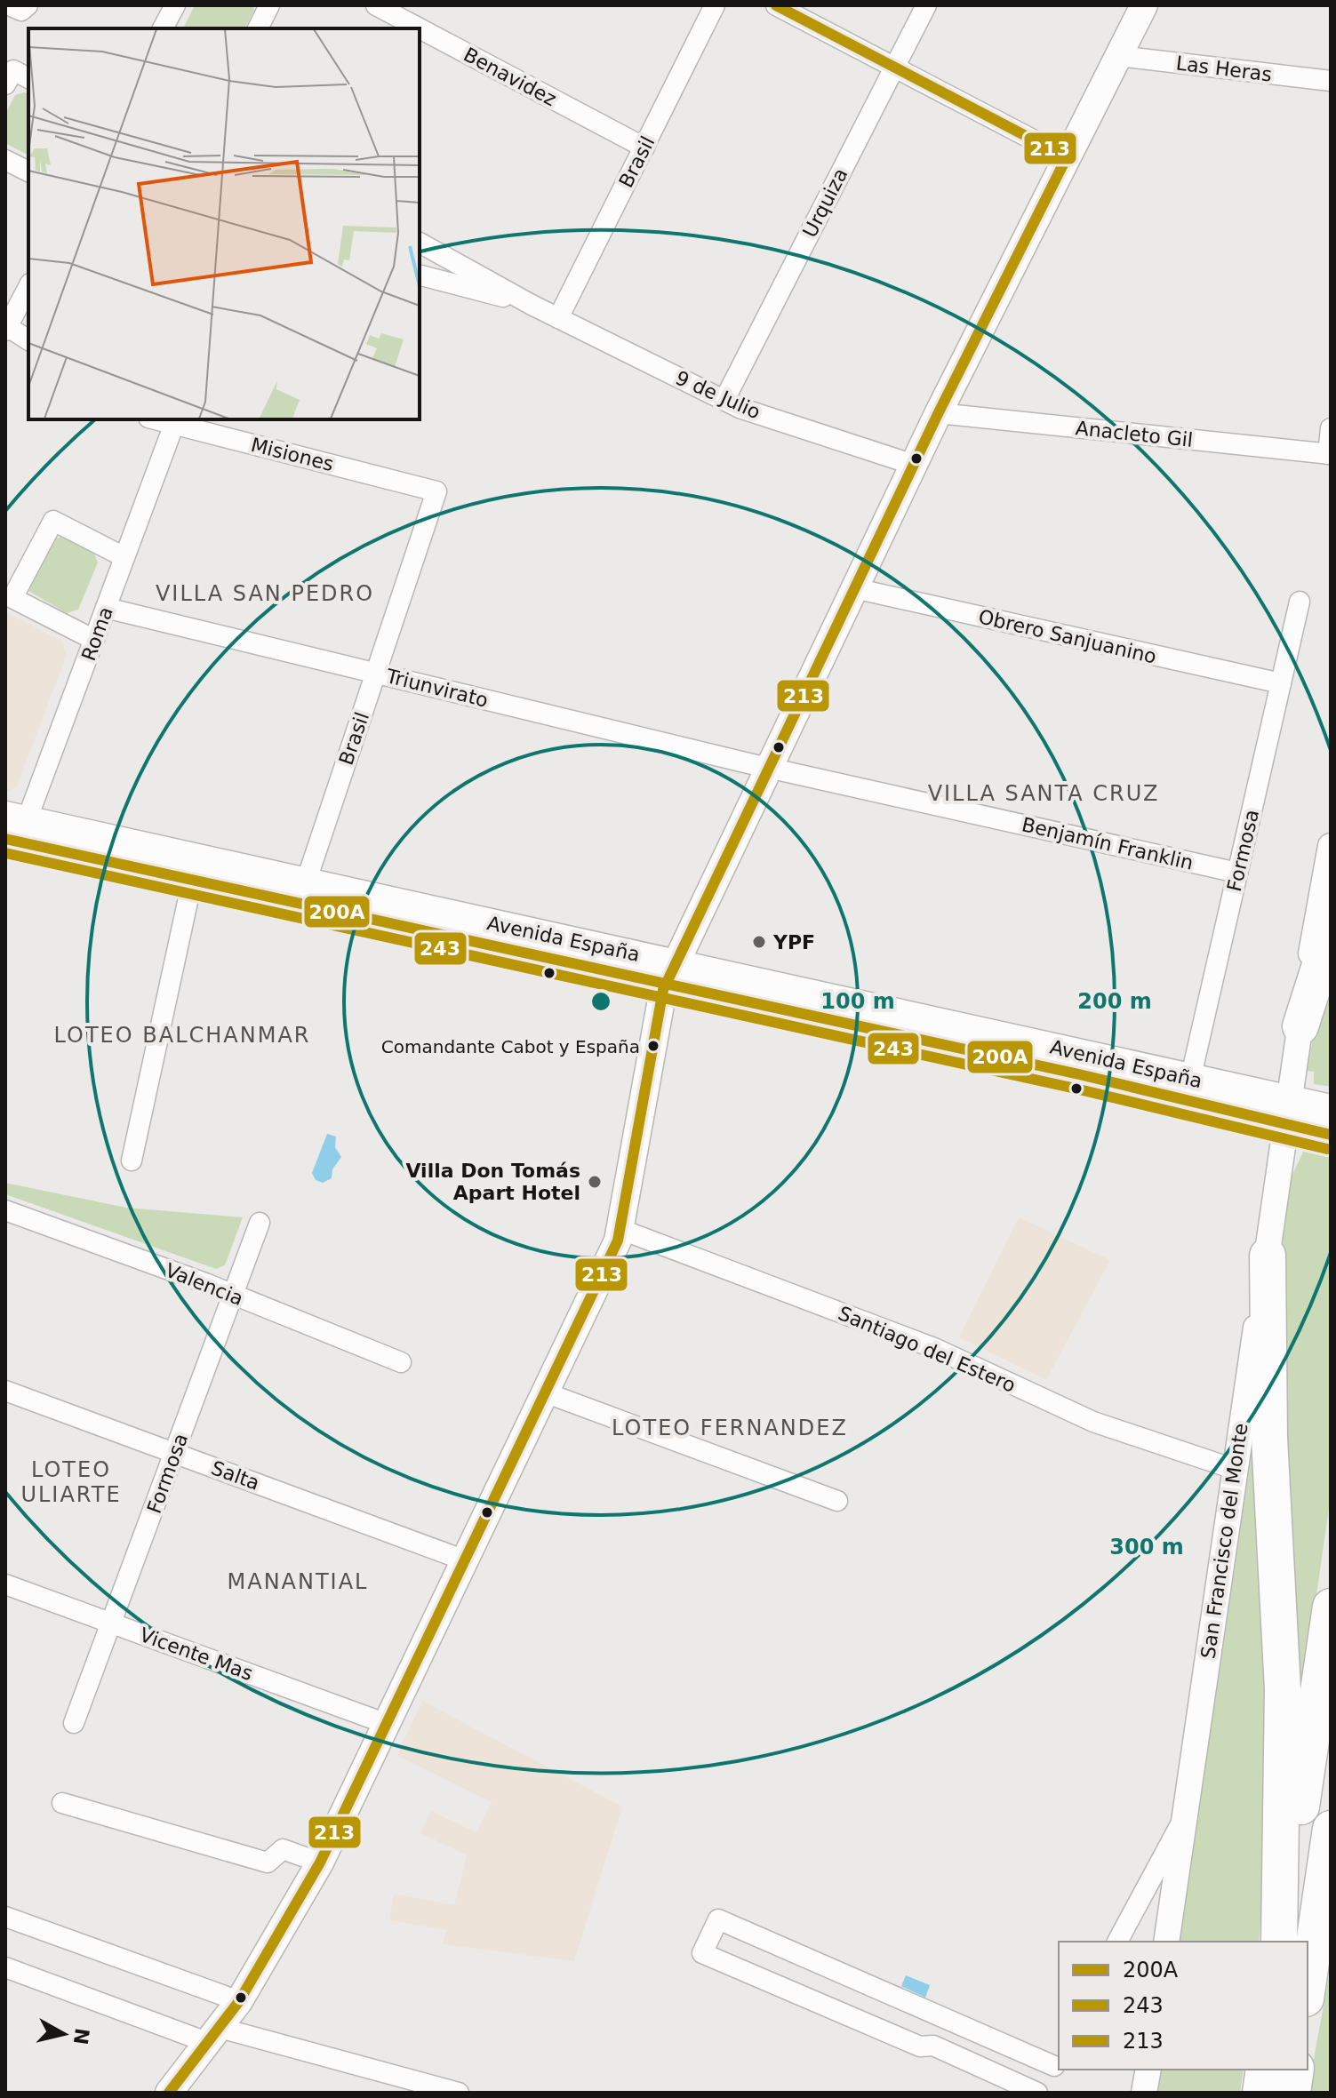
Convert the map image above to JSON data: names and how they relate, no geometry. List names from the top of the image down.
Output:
{
  "streets": {
    "main road": ["Avenida España"],
    "street": [
      "Las Heras",
      "Benavidez",
      "Brasil",
      "Urquiza",
      "9 de Julio",
      "Anacleto Gil",
      "Misiones",
      "Roma",
      "Obrero Sanjuanino",
      "Triunvirato",
      "Benjamín Franklin",
      "Formosa",
      "Valencia",
      "Santiago del Estero",
      "Salta",
      "San Francisco del Monte",
      "Vicente Mas"
    ]
  },
  "crossings": [
    ["Benavidez", "Brasil"],
    ["Brasil", "9 de Julio"],
    ["Brasil", "Misiones"],
    ["Brasil", "Triunvirato"],
    ["Brasil", "Avenida España"],
    ["Urquiza", "9 de Julio"],
    ["Misiones", "Roma"],
    ["Roma", "Triunvirato"],
    ["Roma", "Avenida España"],
    ["Obrero Sanjuanino", "Formosa"],
    ["Triunvirato", "Benjamín Franklin"],
    ["Benjamín Franklin", "Formosa"],
    ["Formosa", "Avenida España"],
    ["Formosa", "Valencia"],
    ["Formosa", "Salta"],
    ["Formosa", "Vicente Mas"],
    ["Avenida España", "San Francisco del Monte"],
    ["Santiago del Estero", "San Francisco del Monte"]
  ],
  "districts": [
    "VILLA SAN PEDRO",
    "VILLA SANTA CRUZ",
    "LOTEO BALCHANMAR",
    "LOTEO FERNANDEZ",
    "LOTEO ULIARTE",
    "MANANTIAL"
  ],
  "places": ["YPF", "Comandante Cabot y España", "Villa Don Tomás Apart Hotel"],
  "lines": ["transit line 213", "transit line 200A", "transit line 243"],
  "legend": ["200A", "243", "213"],
  "north": "right",
  "rings": ["100 m", "200 m", "300 m"]
}
